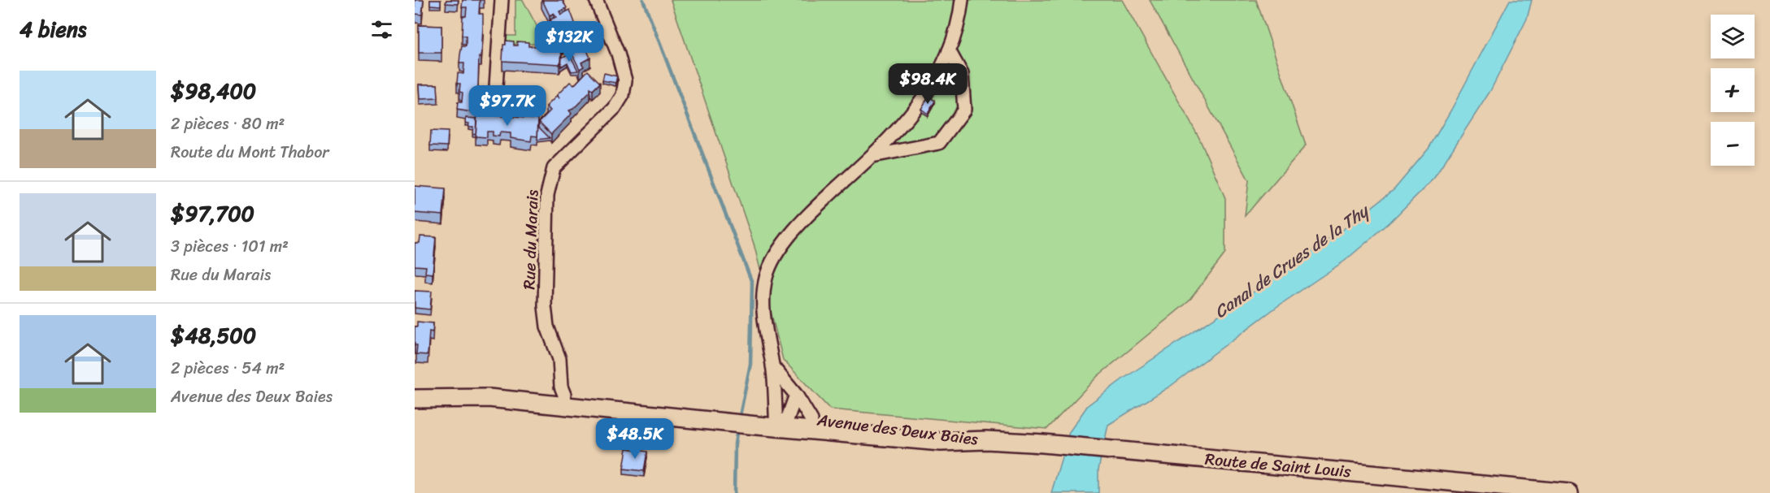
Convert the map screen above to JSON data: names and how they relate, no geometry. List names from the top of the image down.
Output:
{
  "streets": {
    "main road": ["Avenue des Deux Baies", "Route de Saint Louis"],
    "street": ["Rue du Marais"]
  },
  "crossings": [
    ["Rue du Marais", "Avenue des Deux Baies"],
    ["Avenue des Deux Baies", "Route de Saint Louis"]
  ],
  "water": ["Canal de Crues de la Thy"],
  "page": {
    "heading": "4 biens",
    "map_buttons": ["+", "−"],
    "price": [
      "$132K",
      "$98.4K",
      "$97.7K",
      "$48.5K"
    ],
    "list": [
      {
        "name": "$98,400",
        "note": "2 pièces · 80 m² · Route du Mont Thabor"
      },
      {
        "name": "$97,700",
        "note": "3 pièces · 101 m² · Rue du Marais"
      },
      {
        "name": "$48,500",
        "note": "2 pièces · 54 m² · Avenue des Deux Baies"
      }
    ]
  }
}
